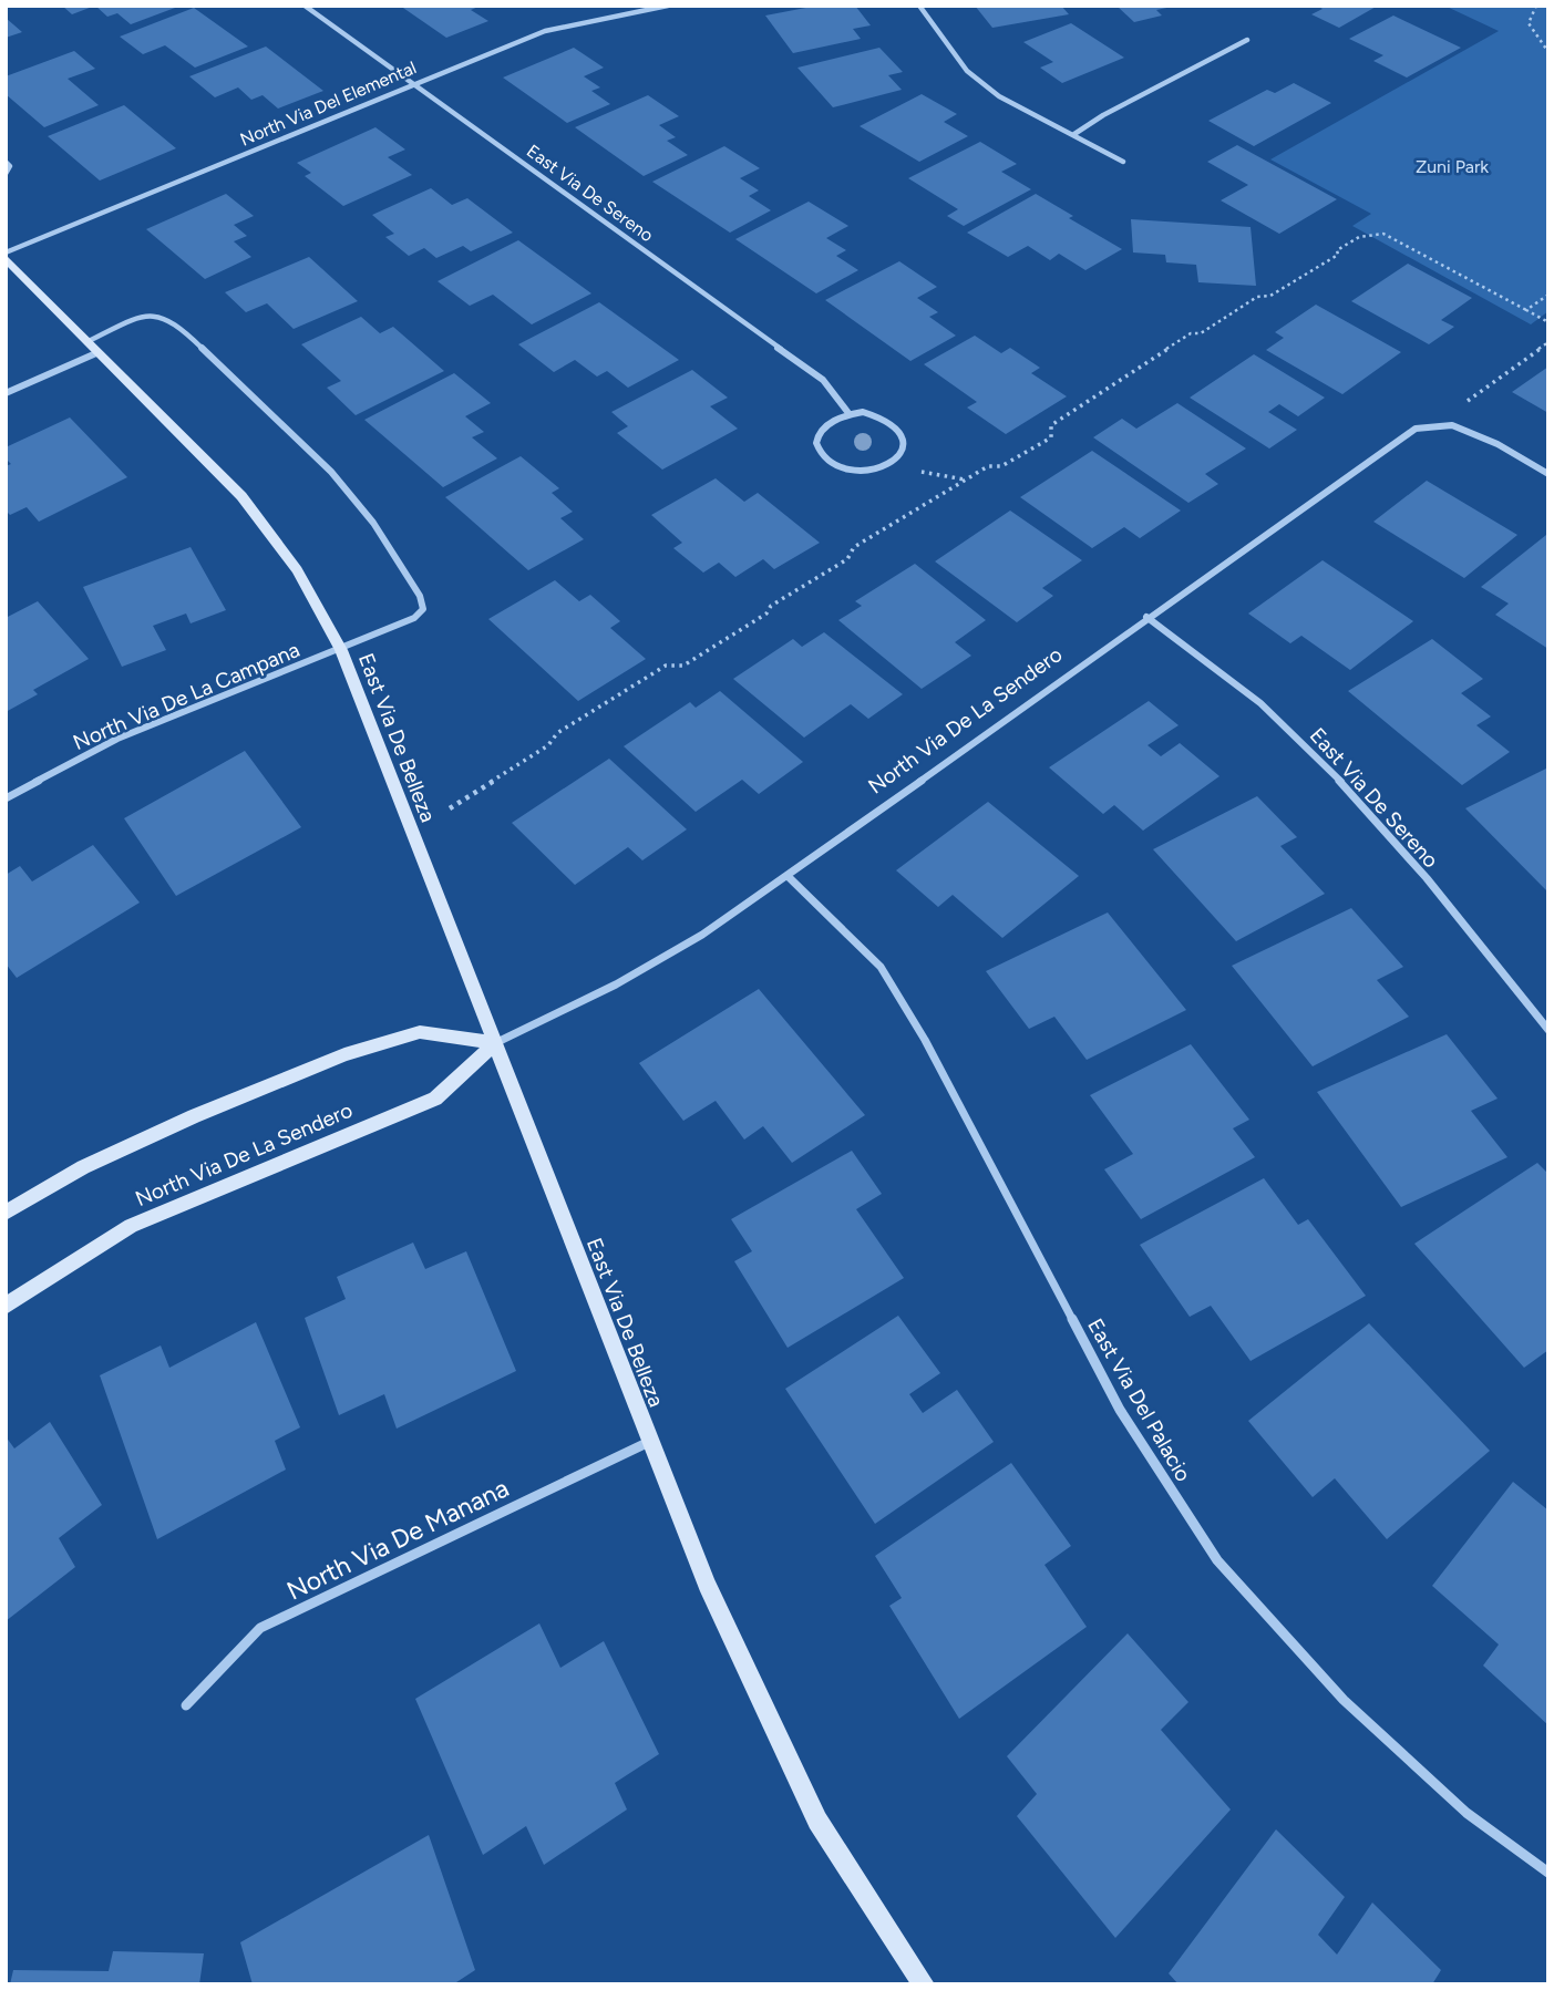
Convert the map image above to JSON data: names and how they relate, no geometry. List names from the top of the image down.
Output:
{
  "streets": {
    "street": [
      "North Via Del Elemental",
      "East Via De Sereno",
      "North Via De La Campana",
      "North Via De La Sendero",
      "East Via De Belleza",
      "East Via Del Palacio",
      "North Via De Manana"
    ]
  },
  "crossings": [
    ["North Via Del Elemental", "East Via De Sereno"],
    ["North Via Del Elemental", "East Via De Belleza"],
    ["East Via De Sereno", "North Via De La Sendero"],
    ["North Via De La Campana", "East Via De Belleza"],
    ["North Via De La Sendero", "East Via De Belleza"],
    ["North Via De La Sendero", "East Via Del Palacio"],
    ["East Via De Belleza", "North Via De Manana"]
  ],
  "parks": ["Zuni Park"]
}
